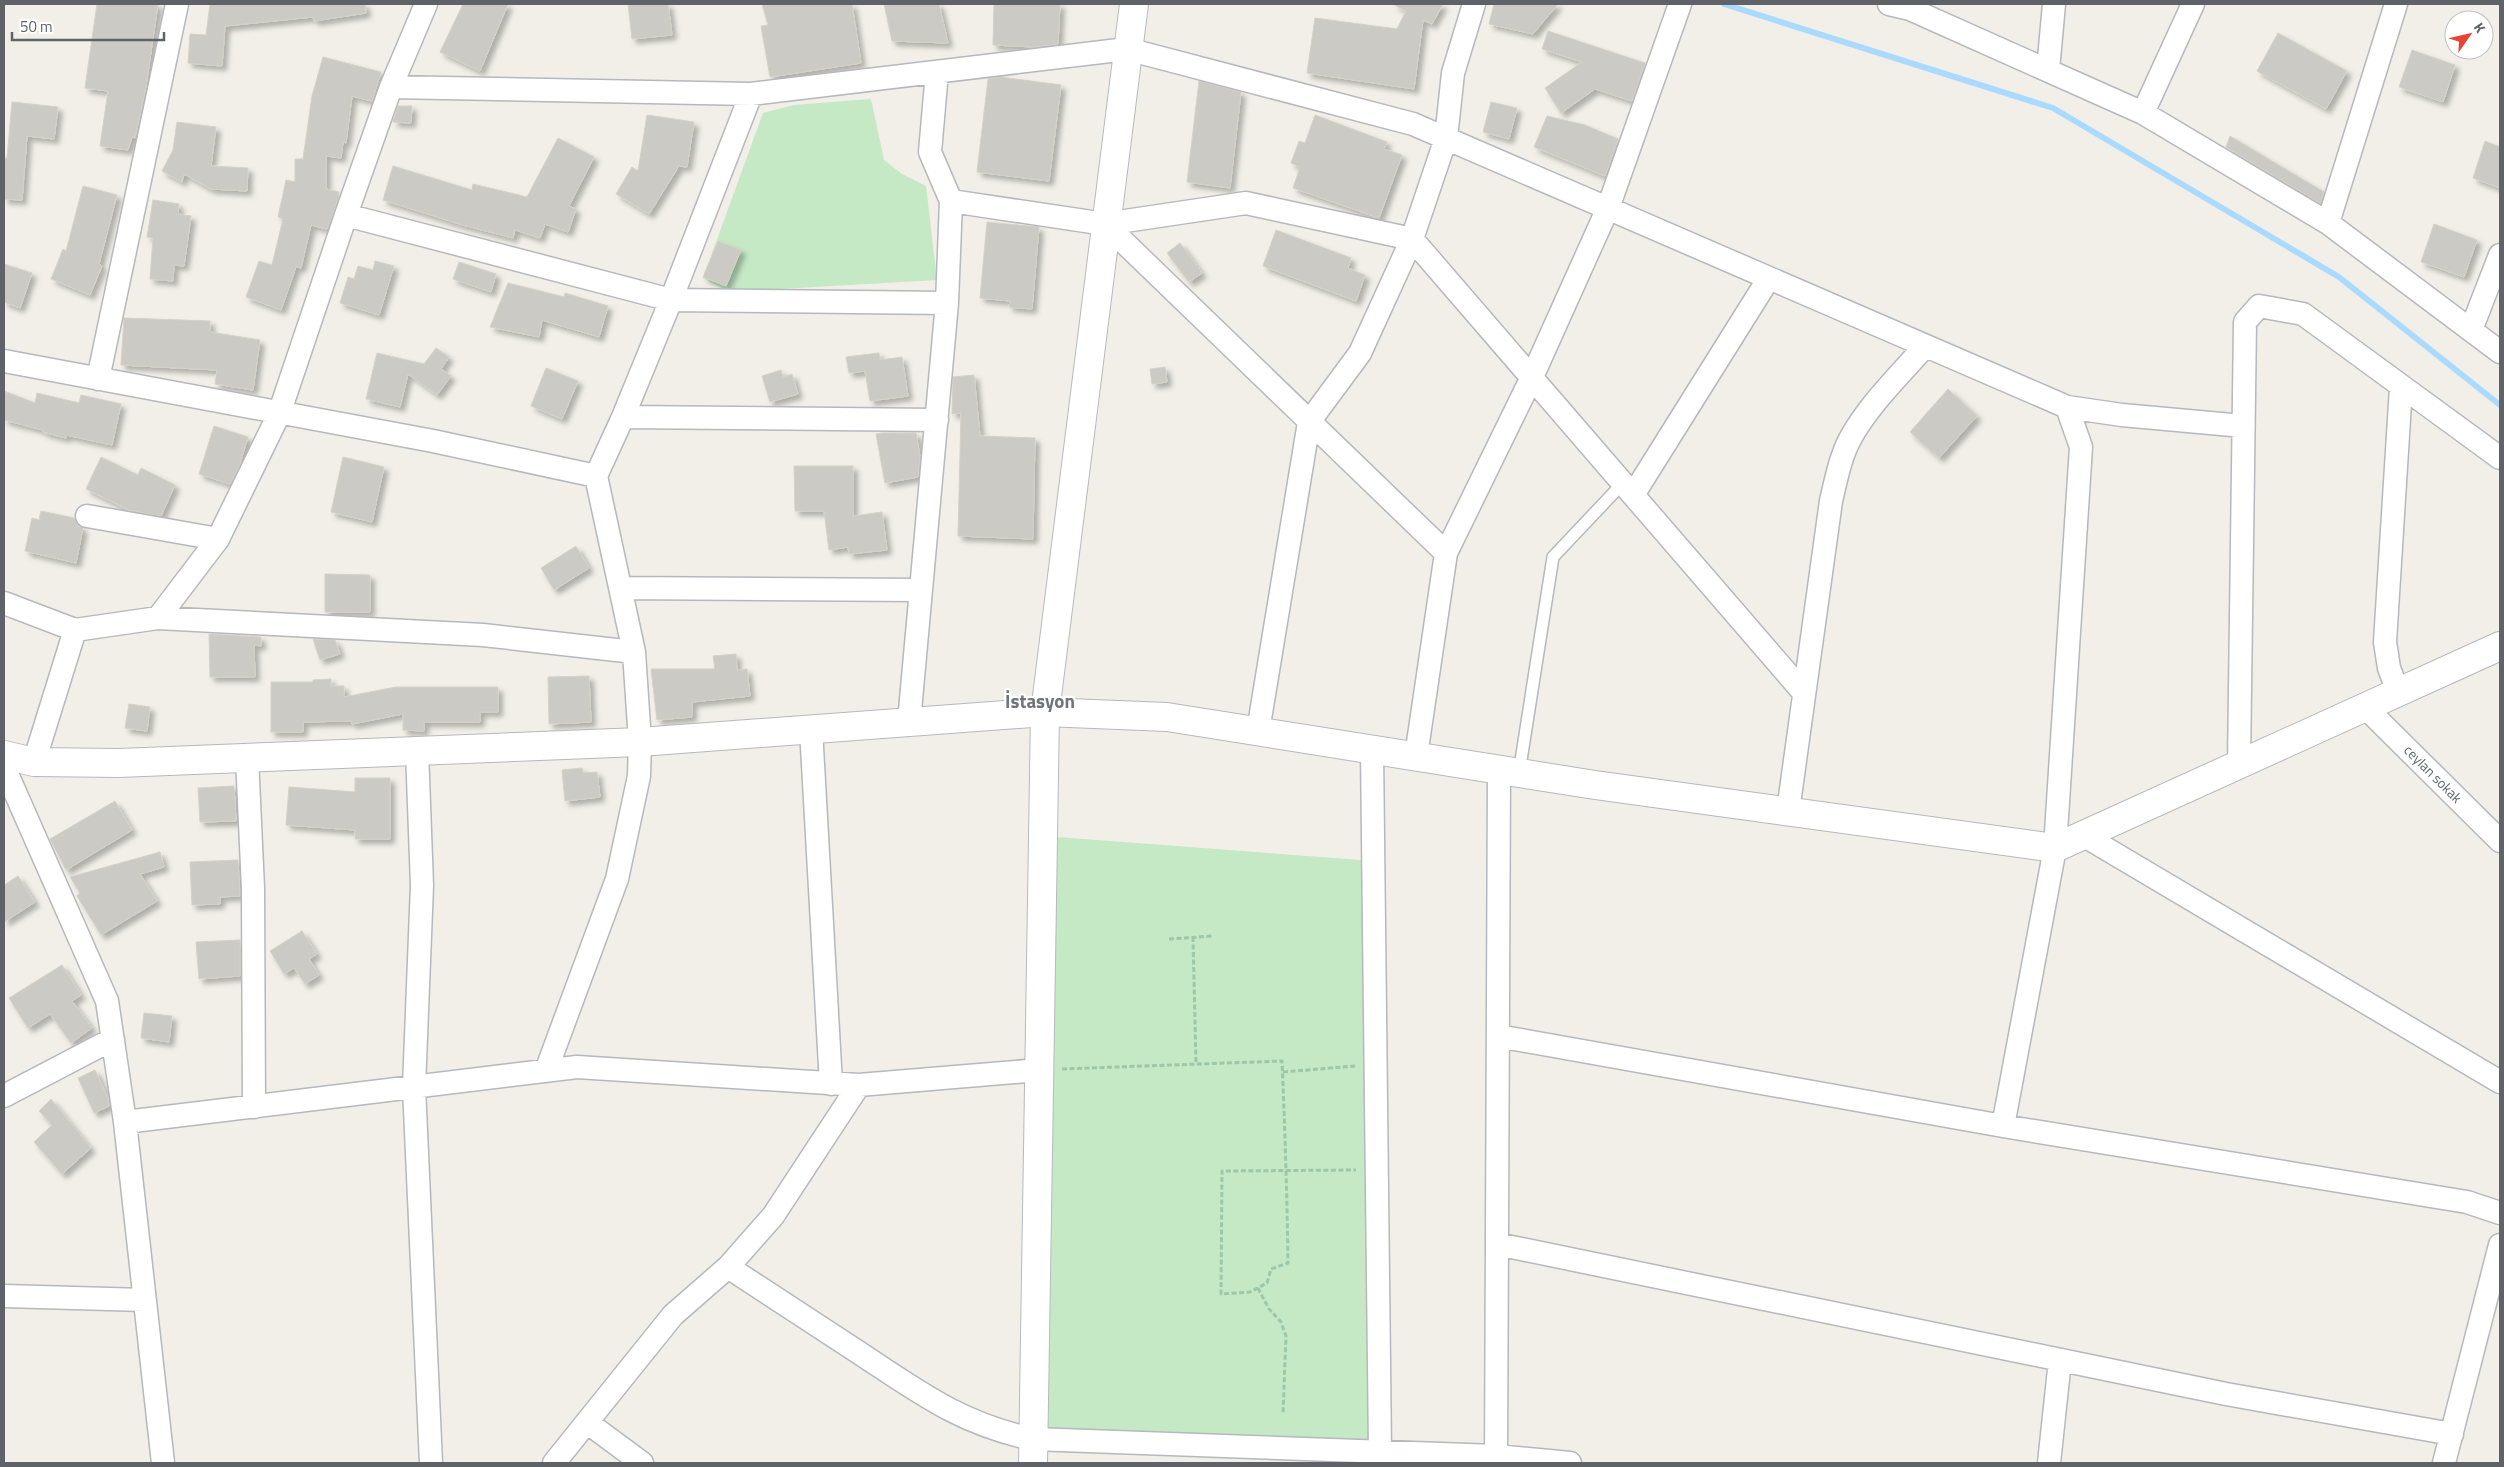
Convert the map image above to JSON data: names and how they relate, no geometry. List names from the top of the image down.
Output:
{
  "streets": {
    "street": ["ceylan sokak"]
  },
  "districts": ["İstasyon"],
  "scale_bar": "50 m",
  "north": "top right"
}
